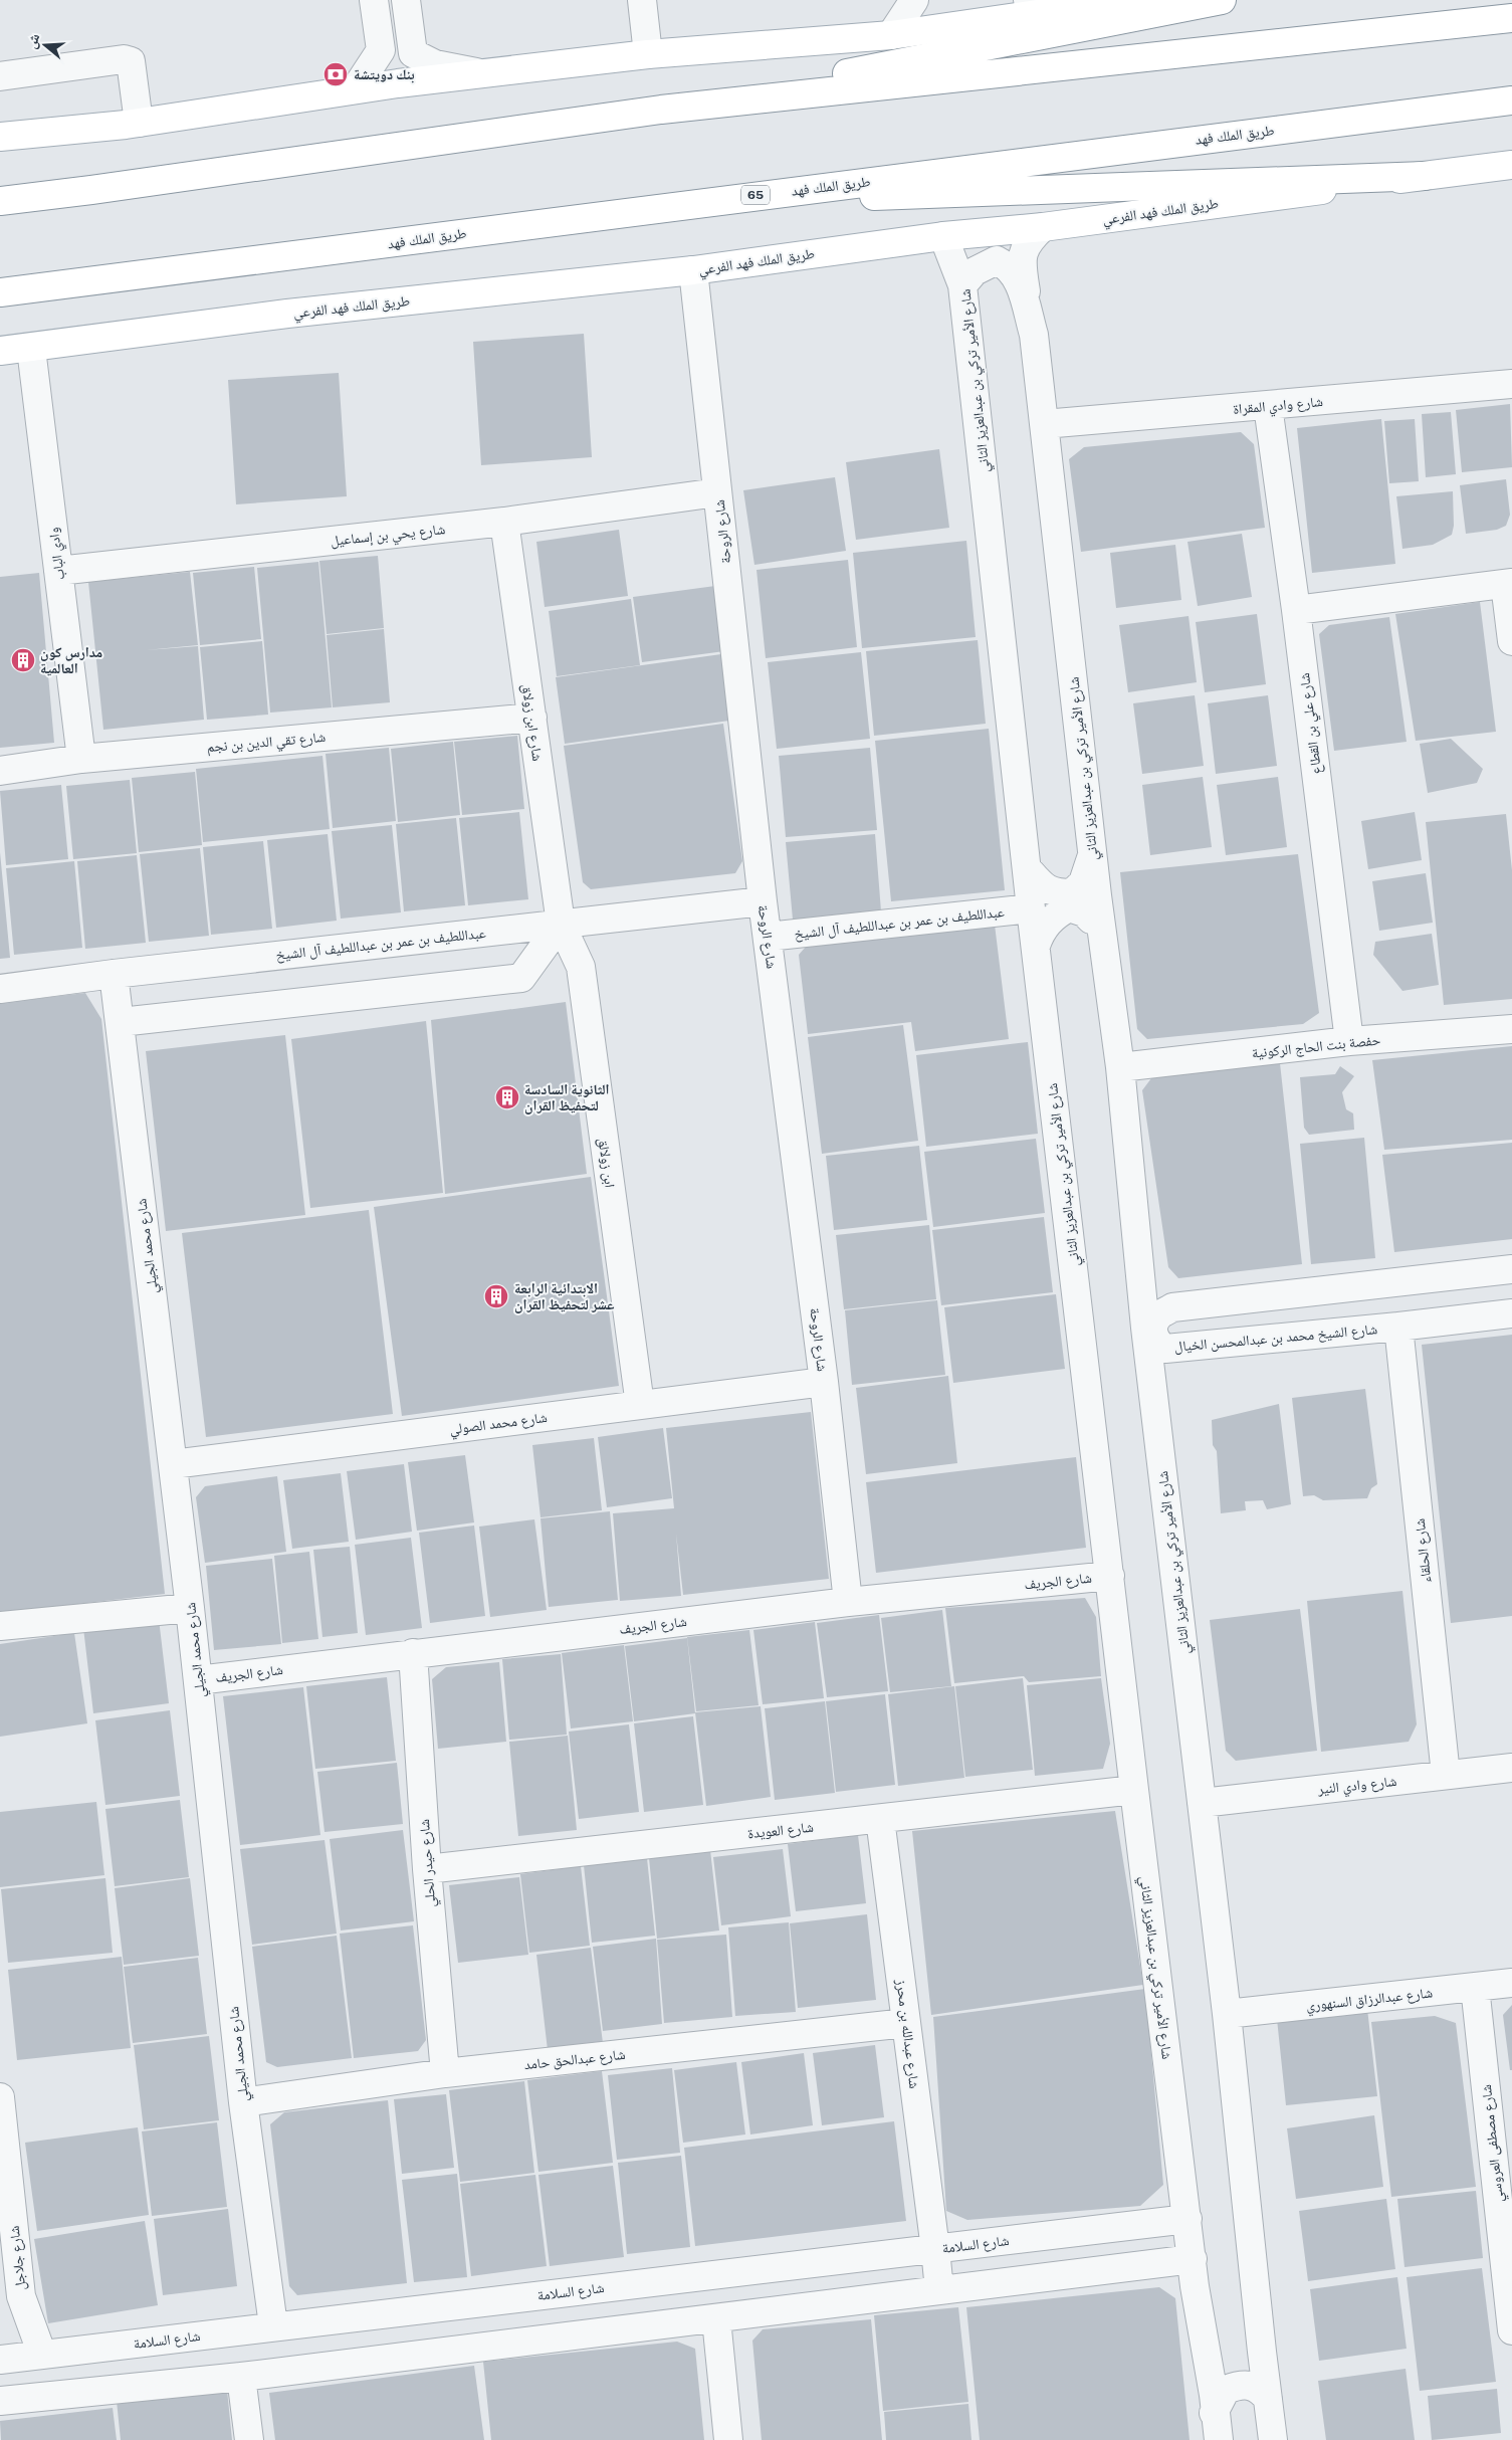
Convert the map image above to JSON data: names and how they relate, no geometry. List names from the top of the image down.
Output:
{
  "streets": {
    "main road": ["طريق الملك فهد", "65", "طريق الملك فهد الفرعي"],
    "street": [
      "شارع الأمير تركي بن عبدالعزيز الثاني",
      "شارع وادي المقراة",
      "شارع الروحة",
      "شارع يحي بن إسماعيل",
      "وادي الباب",
      "شارع ابن زولاق",
      "شارع علي بن القطاع",
      "شارع تقي الدين بن نجم",
      "عبداللطيف بن عمر بن عبداللطيف آل الشيخ",
      "حفصة بنت الحاج الركونية",
      "ابن زولالق",
      "شارع محمد الجيلي",
      "شارع الشيخ محمد بن عبدالمحسن الخيال",
      "شارع محمد الصولي",
      "شارع الحلقاء",
      "شارع الجريف",
      "شارع وادي النير",
      "شارع العويدة",
      "شارع حيدر الحلي",
      "شارع عبدالرزاق السنهوري",
      "شارع عبدالله بن محرز",
      "شارع عبدالحق حامد",
      "شارع مصطفى العروسي",
      "شارع السلامة",
      "شارع جلاجل"
    ]
  },
  "crossings": [
    ["طريق الملك فهد الفرعي", "شارع الروحة"],
    ["طريق الملك فهد الفرعي", "وادي الباب"],
    ["شارع الأمير تركي بن عبدالعزيز الثاني", "شارع وادي المقراة"],
    ["شارع الأمير تركي بن عبدالعزيز الثاني", "عبداللطيف بن عمر بن عبداللطيف آل الشيخ"],
    ["شارع الأمير تركي بن عبدالعزيز الثاني", "حفصة بنت الحاج الركونية"],
    ["شارع الأمير تركي بن عبدالعزيز الثاني", "شارع الجريف"],
    ["شارع الأمير تركي بن عبدالعزيز الثاني", "شارع وادي النير"],
    ["شارع الأمير تركي بن عبدالعزيز الثاني", "شارع العويدة"],
    ["شارع الأمير تركي بن عبدالعزيز الثاني", "شارع عبدالرزاق السنهوري"],
    ["شارع الأمير تركي بن عبدالعزيز الثاني", "شارع السلامة"],
    ["شارع وادي المقراة", "شارع علي بن القطاع"],
    ["شارع الروحة", "شارع يحي بن إسماعيل"],
    ["شارع الروحة", "عبداللطيف بن عمر بن عبداللطيف آل الشيخ"],
    ["شارع الروحة", "شارع محمد الصولي"],
    ["شارع الروحة", "شارع الجريف"],
    ["شارع يحي بن إسماعيل", "وادي الباب"],
    ["شارع يحي بن إسماعيل", "شارع ابن زولاق"],
    ["وادي الباب", "شارع تقي الدين بن نجم"],
    ["شارع ابن زولاق", "شارع تقي الدين بن نجم"],
    ["شارع ابن زولاق", "عبداللطيف بن عمر بن عبداللطيف آل الشيخ"],
    ["شارع ابن زولاق", "ابن زولالق"],
    ["شارع علي بن القطاع", "حفصة بنت الحاج الركونية"],
    ["عبداللطيف بن عمر بن عبداللطيف آل الشيخ", "ابن زولالق"],
    ["عبداللطيف بن عمر بن عبداللطيف آل الشيخ", "شارع محمد الجيلي"],
    ["ابن زولالق", "شارع محمد الصولي"],
    ["شارع محمد الجيلي", "شارع محمد الصولي"],
    ["شارع محمد الجيلي", "شارع الجريف"],
    ["شارع محمد الجيلي", "شارع عبدالحق حامد"],
    ["شارع محمد الجيلي", "شارع السلامة"],
    ["شارع الشيخ محمد بن عبدالمحسن الخيال", "شارع الحلقاء"],
    ["شارع الحلقاء", "شارع وادي النير"],
    ["شارع الجريف", "شارع حيدر الحلي"],
    ["شارع العويدة", "شارع حيدر الحلي"],
    ["شارع العويدة", "شارع عبدالله بن محرز"],
    ["شارع حيدر الحلي", "شارع عبدالحق حامد"],
    ["شارع عبدالرزاق السنهوري", "شارع مصطفى العروسي"],
    ["شارع عبدالله بن محرز", "شارع عبدالحق حامد"],
    ["شارع عبدالله بن محرز", "شارع السلامة"],
    ["شارع السلامة", "شارع جلاجل"]
  ],
  "places": {
    "bank": ["بنك دويتشة"],
    "building": ["مدارس كون العالمية", "الثانوية السادسة لتحفيظ القران", "الابتدائية الرابعة عشر لتحفيظ القران"]
  },
  "north": "left"
}
